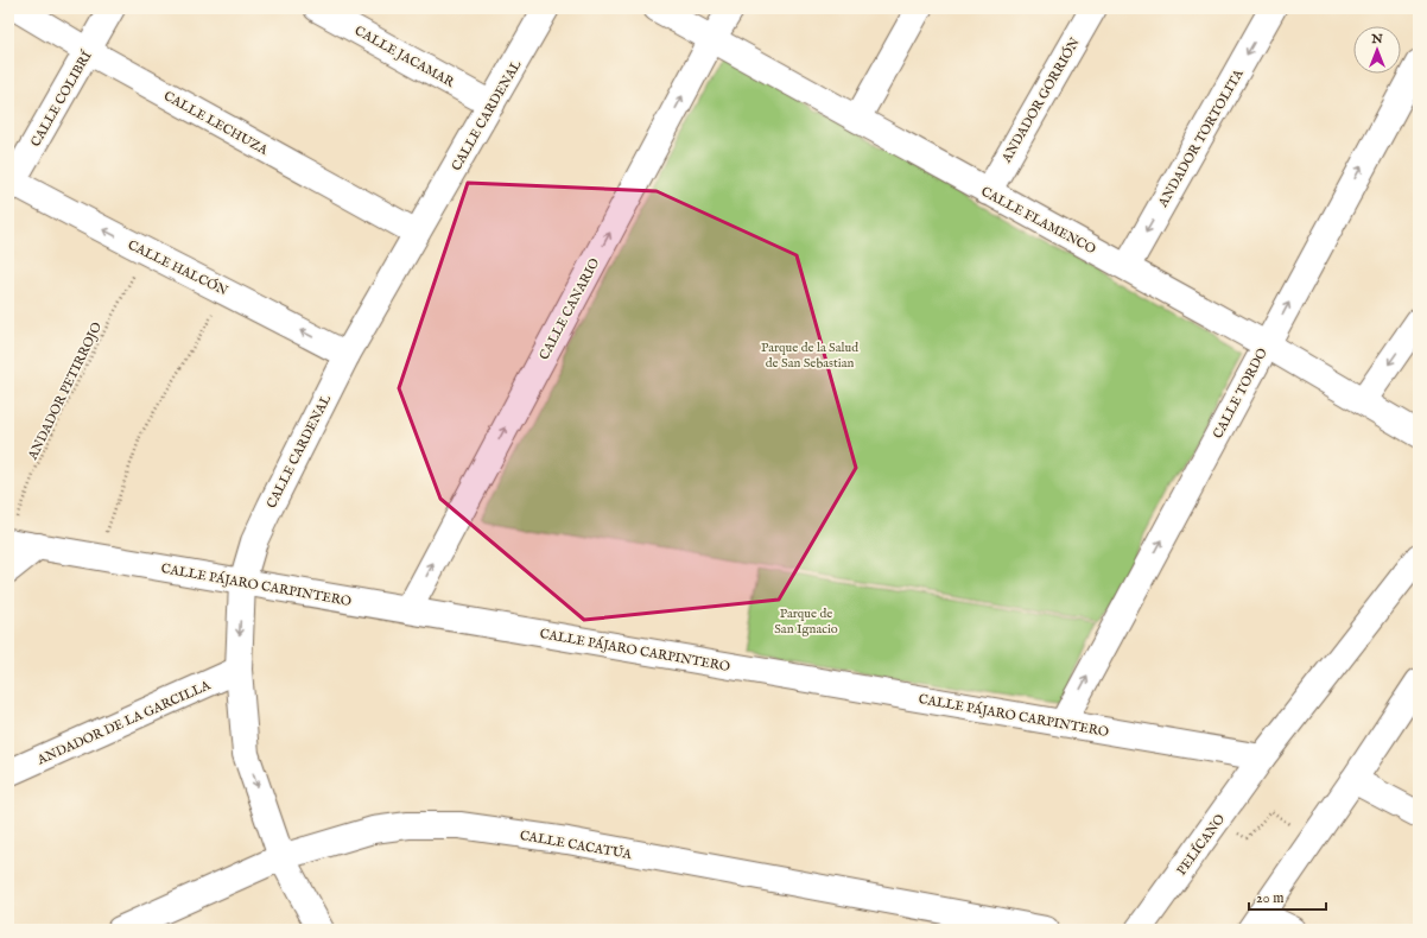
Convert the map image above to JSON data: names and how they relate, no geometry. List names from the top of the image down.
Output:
{
  "streets": {
    "street": [
      "CALLE JACAMAR",
      "CALLE COLIBRÍ",
      "ANDADOR GORRIÓN",
      "CALLE CARDENAL",
      "CALLE LECHUZA",
      "ANDADOR TORTOLITA",
      "CALLE FLAMENCO",
      "CALLE HALCÓN",
      "CALLE CANARIO",
      "CALLE TORDO",
      "CALLE PÁJARO CARPINTERO",
      "ANDADOR DE LA GARCILLA",
      "CALLE CACATÚA",
      "PELÍCANO"
    ],
    "path": ["ANDADOR PETIRROJO"]
  },
  "crossings": [
    ["CALLE JACAMAR", "CALLE CARDENAL"],
    ["CALLE COLIBRÍ", "CALLE LECHUZA"],
    ["CALLE COLIBRÍ", "CALLE HALCÓN"],
    ["ANDADOR GORRIÓN", "CALLE FLAMENCO"],
    ["CALLE CARDENAL", "CALLE LECHUZA"],
    ["CALLE CARDENAL", "CALLE HALCÓN"],
    ["CALLE CARDENAL", "CALLE PÁJARO CARPINTERO"],
    ["CALLE CARDENAL", "ANDADOR DE LA GARCILLA"],
    ["CALLE CARDENAL", "CALLE CACATÚA"],
    ["ANDADOR TORTOLITA", "CALLE FLAMENCO"],
    ["CALLE FLAMENCO", "CALLE CANARIO"],
    ["CALLE FLAMENCO", "CALLE TORDO"],
    ["CALLE HALCÓN", "ANDADOR PETIRROJO"],
    ["CALLE CANARIO", "CALLE PÁJARO CARPINTERO"],
    ["ANDADOR PETIRROJO", "CALLE PÁJARO CARPINTERO"],
    ["CALLE TORDO", "CALLE PÁJARO CARPINTERO"],
    ["CALLE PÁJARO CARPINTERO", "PELÍCANO"]
  ],
  "one_way": [
    "ANDADOR TORTOLITA",
    "CALLE HALCÓN",
    "CALLE CANARIO",
    "CALLE TORDO"
  ],
  "parks": ["Parque de la Salud de San Sebastian", "Parque de San Ignacio"],
  "scale_bar": "20 m",
  "north": "top"
}
